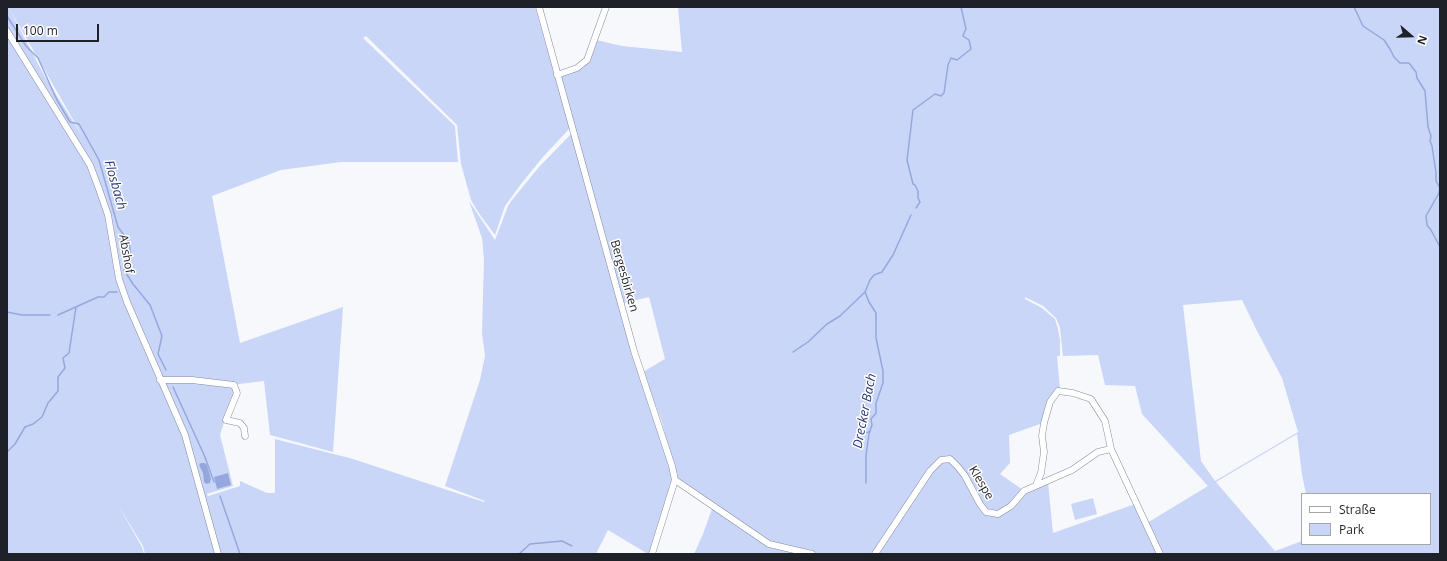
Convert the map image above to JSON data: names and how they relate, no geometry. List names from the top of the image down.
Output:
{
  "streets": {
    "street": ["Abshof", "Bergesbirken", "Klespe"]
  },
  "water": ["Flosbach", "Drecker Bach"],
  "legend": ["Straße", "Park"],
  "scale_bar": "100 m",
  "north": "right"
}
